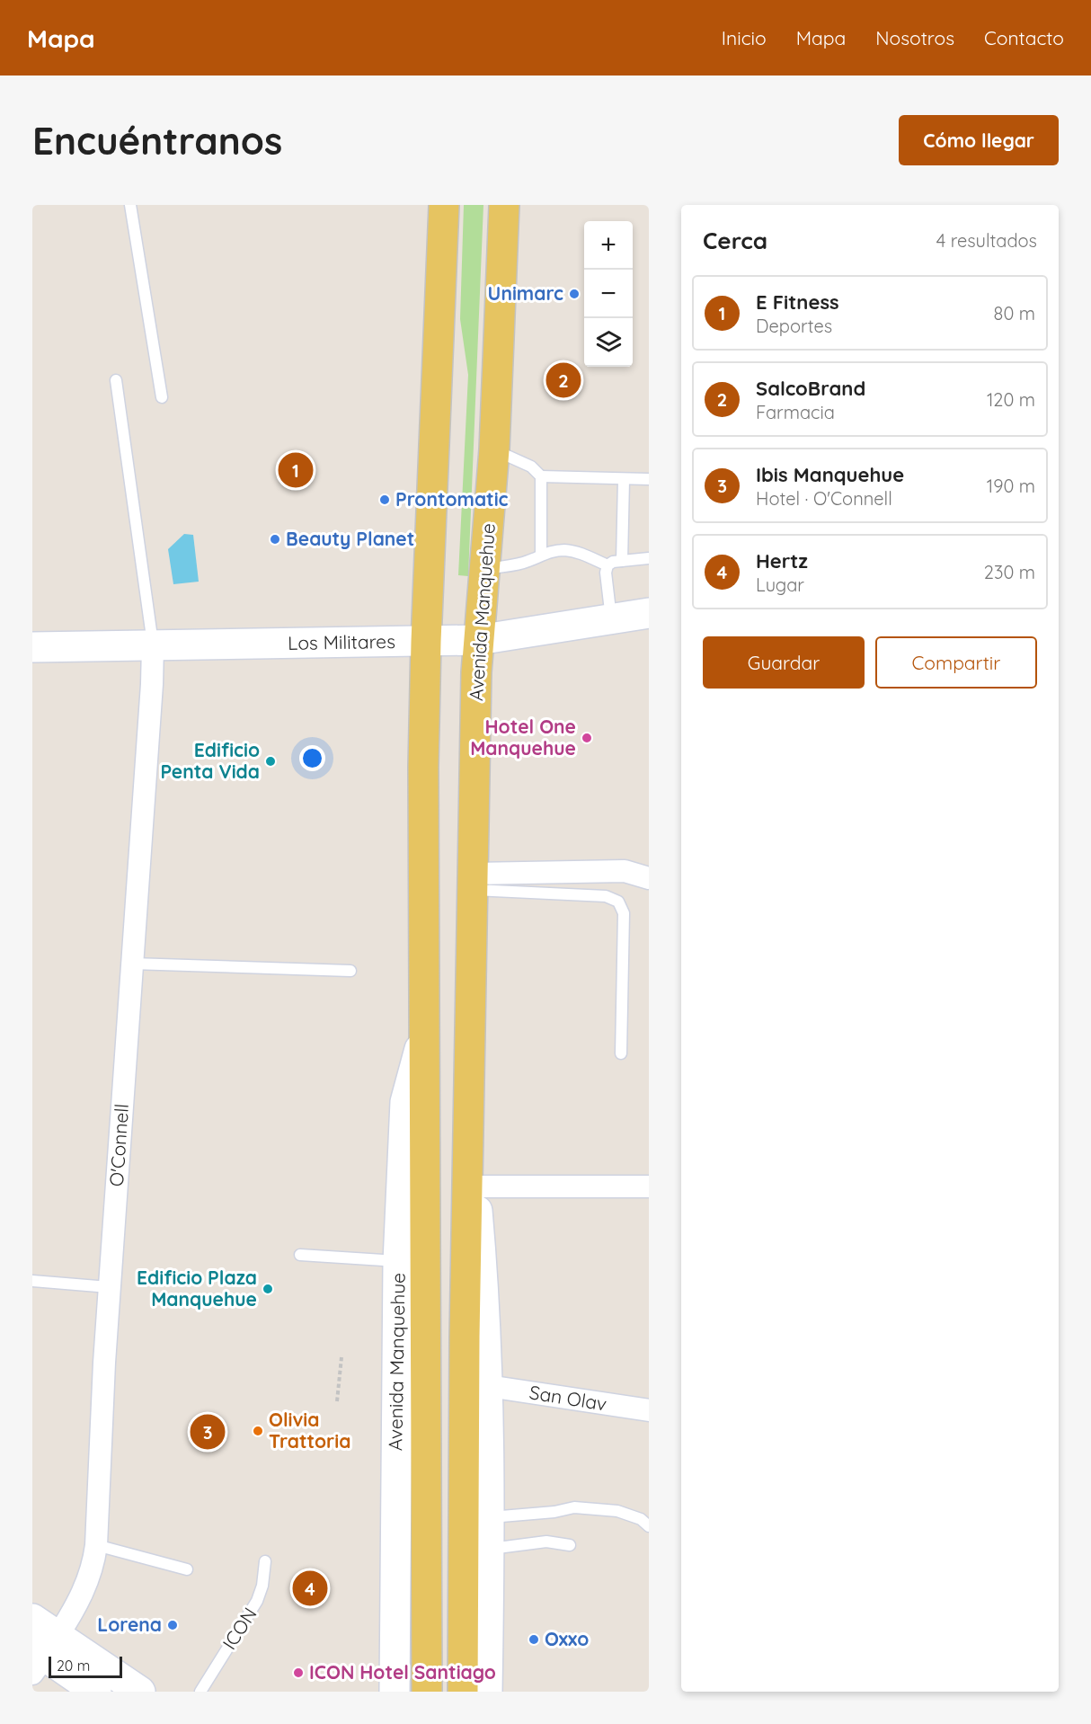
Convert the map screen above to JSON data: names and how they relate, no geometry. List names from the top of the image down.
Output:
{
  "streets": {
    "main road": ["Avenida Manquehue", "Los Militares"],
    "street": ["O'Connell", "San Olav"],
    "lane": ["ICON"]
  },
  "crossings": [
    ["Avenida Manquehue", "Los Militares"],
    ["Avenida Manquehue", "San Olav"],
    ["Los Militares", "O'Connell"]
  ],
  "places": [
    "Unimarc",
    "Prontomatic",
    "Beauty Planet",
    "Hotel One Manquehue",
    "Edificio Penta Vida",
    "Edificio Plaza Manquehue",
    "Olivia Trattoria",
    "Lorena",
    "Oxxo",
    "ICON Hotel Santiago"
  ],
  "scale_bar": "20 m",
  "page": {
    "header": "Mapa",
    "nav": [
      "Inicio",
      "Mapa",
      "Nosotros",
      "Contacto"
    ],
    "buttons": [
      "Cómo llegar",
      ["Guardar", "Compartir"]
    ],
    "title": "Encuéntranos",
    "heading": ["Cerca", "4 resultados"],
    "map_buttons": ["+", "−"],
    "list": [
      {
        "mark": "1",
        "name": "E Fitness",
        "note": "Deportes",
        "value": "80 m"
      },
      {
        "mark": "2",
        "name": "SalcoBrand",
        "note": "Farmacia",
        "value": "120 m"
      },
      {
        "mark": "3",
        "name": "Ibis Manquehue",
        "note": "Hotel · O'Connell",
        "value": "190 m"
      },
      {
        "mark": "4",
        "name": "Hertz",
        "note": "Lugar",
        "value": "230 m"
      }
    ],
    "pins": [
      "2",
      "1",
      "3",
      "4"
    ],
    "scale": "20 m"
  }
}
